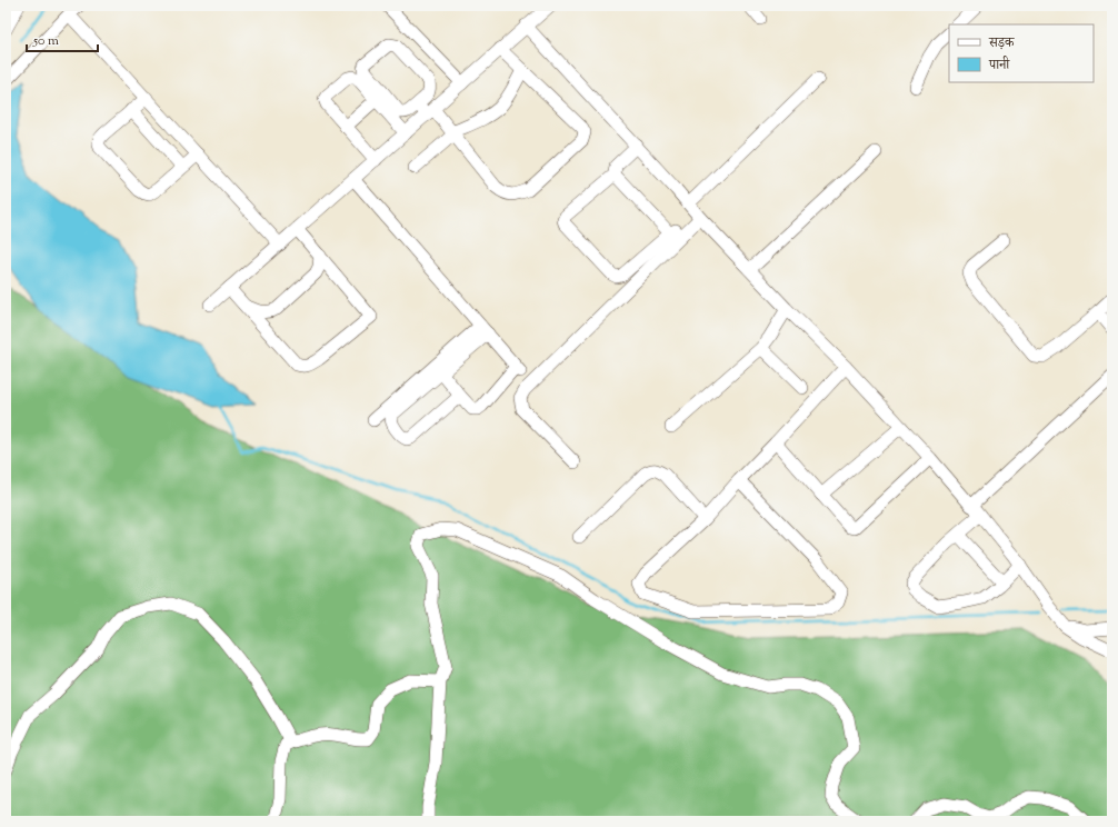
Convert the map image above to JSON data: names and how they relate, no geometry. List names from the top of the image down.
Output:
{
  "legend": ["सड़क", "पानी"],
  "scale_bar": "50 m"
}
